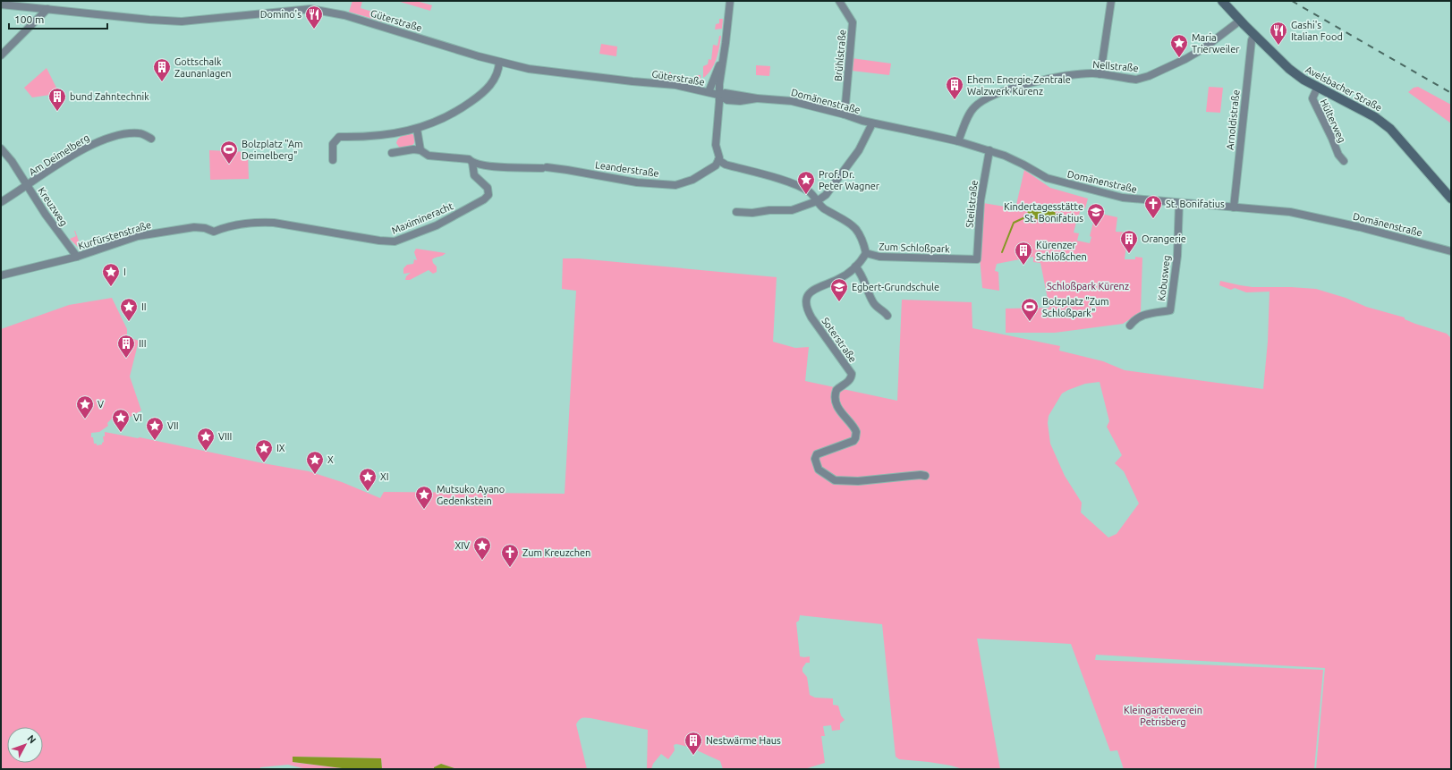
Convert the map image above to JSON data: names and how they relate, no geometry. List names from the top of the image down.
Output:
{
  "streets": {
    "main road": ["Avelsbacher Straße"],
    "street": [
      "Güterstraße",
      "Brühlstraße",
      "Nellstraße",
      "Domänenstraße",
      "Arnoldistraße",
      "Hülterweg",
      "Am Deimelberg",
      "Leanderstraße",
      "Steilstraße",
      "Kreuzweg",
      "Maximineracht",
      "Kurfürstenstraße",
      "Zum Schloßpark",
      "Kobusweg",
      "Soterstraße"
    ]
  },
  "crossings": [
    ["Güterstraße", "Domänenstraße"],
    ["Brühlstraße", "Domänenstraße"],
    ["Nellstraße", "Avelsbacher Straße"],
    ["Nellstraße", "Domänenstraße"],
    ["Avelsbacher Straße", "Arnoldistraße"],
    ["Avelsbacher Straße", "Hülterweg"],
    ["Domänenstraße", "Arnoldistraße"],
    ["Domänenstraße", "Steilstraße"],
    ["Domänenstraße", "Kobusweg"],
    ["Am Deimelberg", "Kreuzweg"],
    ["Leanderstraße", "Maximineracht"],
    ["Leanderstraße", "Zum Schloßpark"],
    ["Steilstraße", "Zum Schloßpark"],
    ["Kreuzweg", "Kurfürstenstraße"],
    ["Maximineracht", "Kurfürstenstraße"],
    ["Zum Schloßpark", "Soterstraße"]
  ],
  "parks": ["Schloßpark Kürenz", "Kleingartenverein Petrisberg"],
  "places": {
    "restaurant": ["Domino's", "Gashi's Italian Food"],
    "place": [
      "Maria Trierweiler",
      "Prof. Dr. Peter Wagner",
      "I",
      "II",
      "V",
      "VI",
      "VII",
      "VIII",
      "IX",
      "X",
      "XI",
      "Mutsuko Ayano Gedenkstein",
      "XIV"
    ],
    "building": [
      "Gottschalk Zaunanlagen",
      "Ehem. Energie-Zentrale Walzwerk Kürenz",
      "bund Zahntechnik",
      "Orangerie",
      "Kürenzer Schlößchen",
      "III",
      "Nestwärme Haus"
    ],
    "sports": ["Bolzplatz \"Am Deimelberg\"", "Bolzplatz \"Zum Schloßpark\""],
    "church": ["St. Bonifatius", "Zum Kreuzchen"],
    "school or university": ["Kindertagesstätte St. Bonifatius", "Egbert-Grundschule"]
  },
  "scale_bar": "100 m",
  "north": "top right"
}
